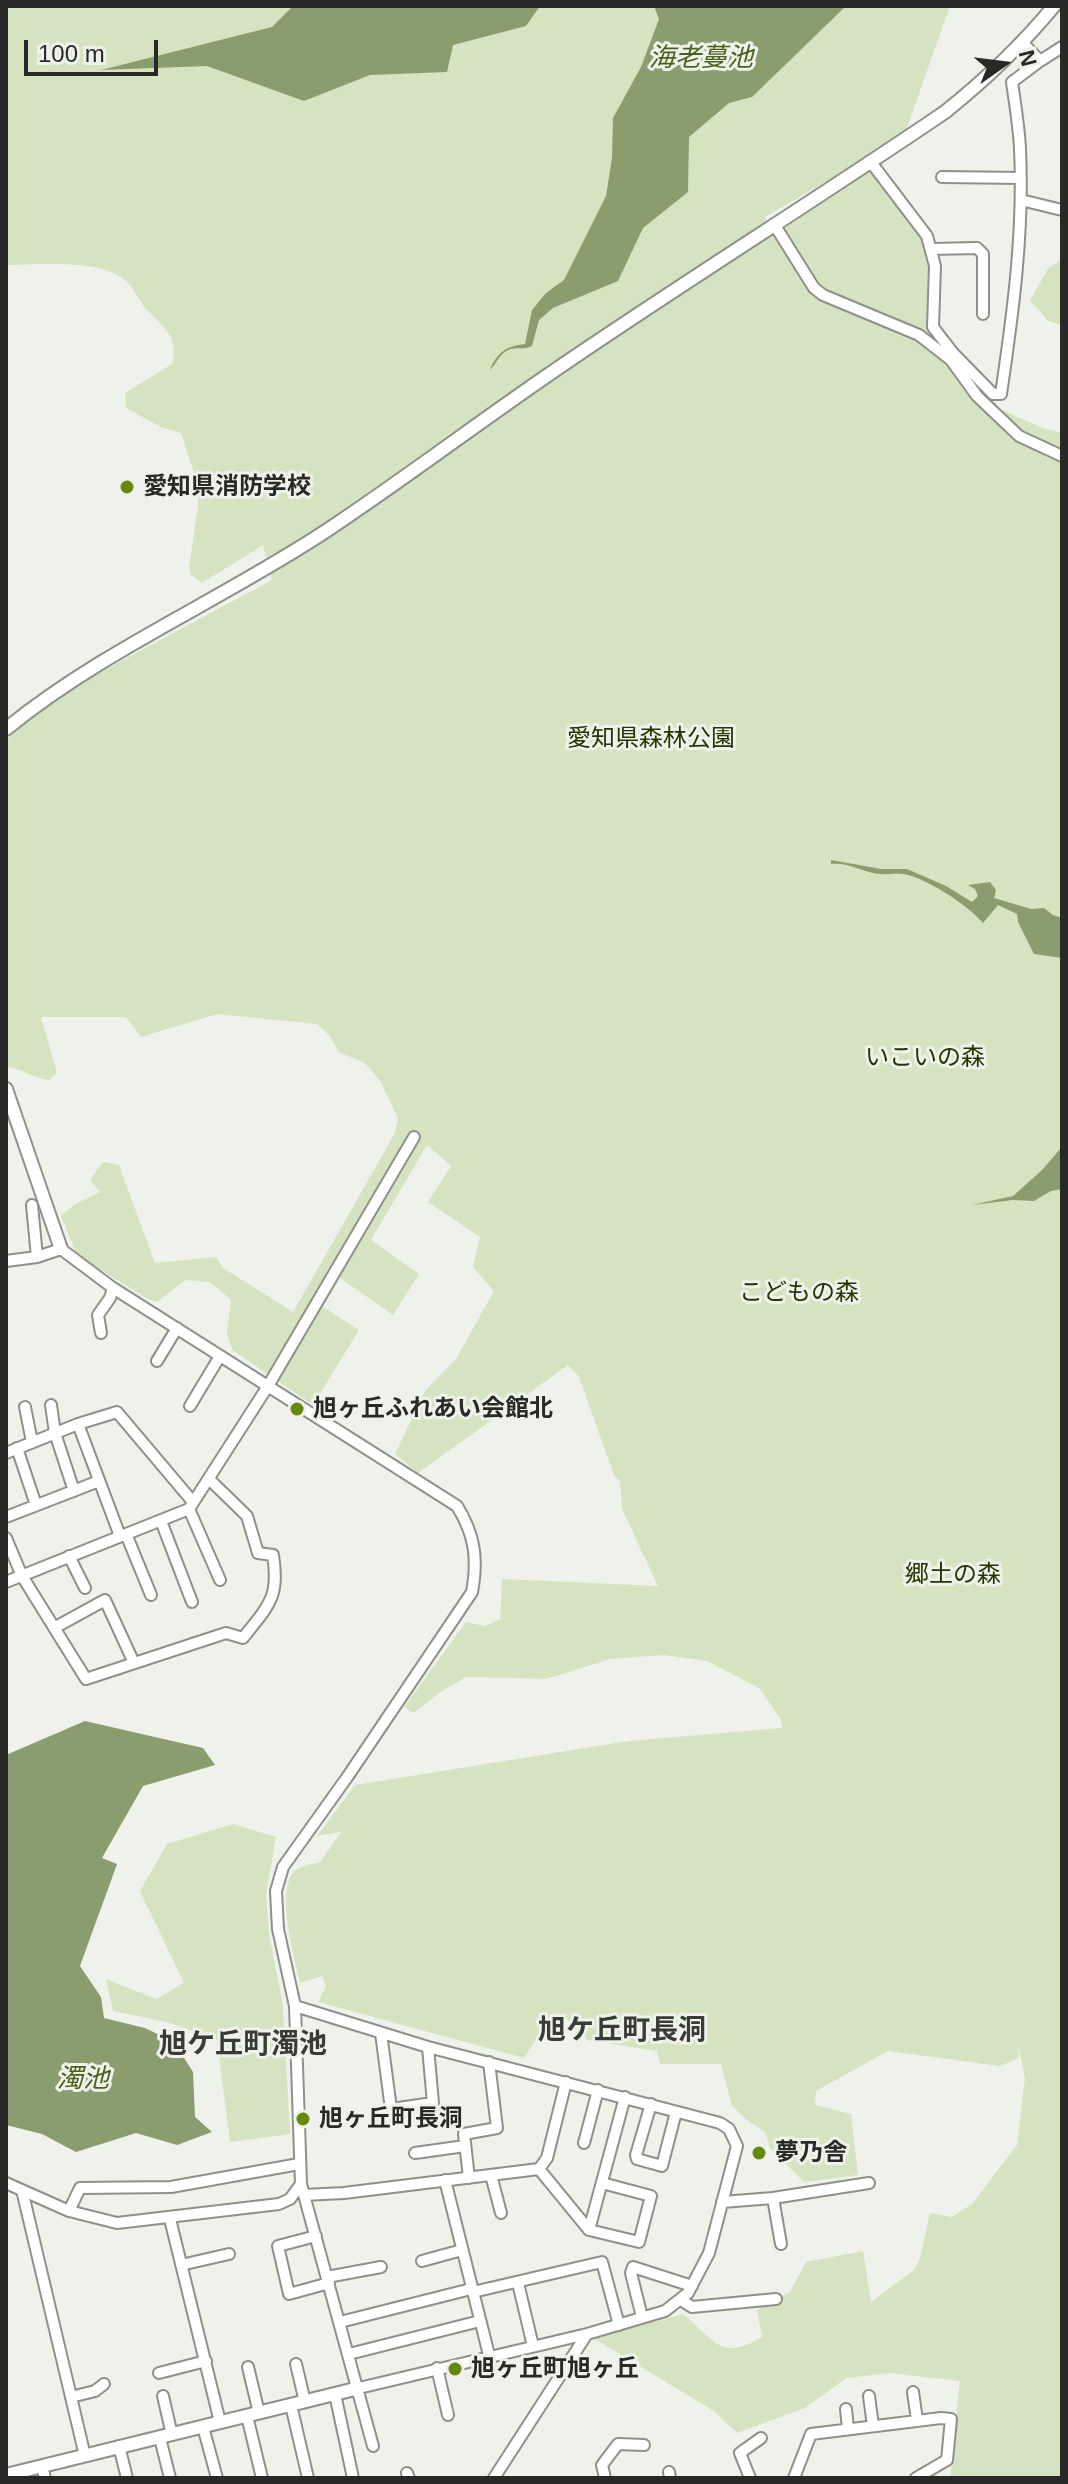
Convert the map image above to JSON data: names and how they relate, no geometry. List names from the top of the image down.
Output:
{
  "districts": ["旭ケ丘町長洞", "旭ケ丘町濁池"],
  "water": ["海老蔓池", "濁池"],
  "parks": [
    "愛知県森林公園",
    "いこいの森",
    "こどもの森",
    "郷土の森"
  ],
  "places": [
    "愛知県消防学校",
    "旭ヶ丘ふれあい会館北",
    "旭ヶ丘町長洞",
    "夢乃舎",
    "旭ヶ丘町旭ヶ丘"
  ],
  "scale_bar": "100 m",
  "north": "right"
}
